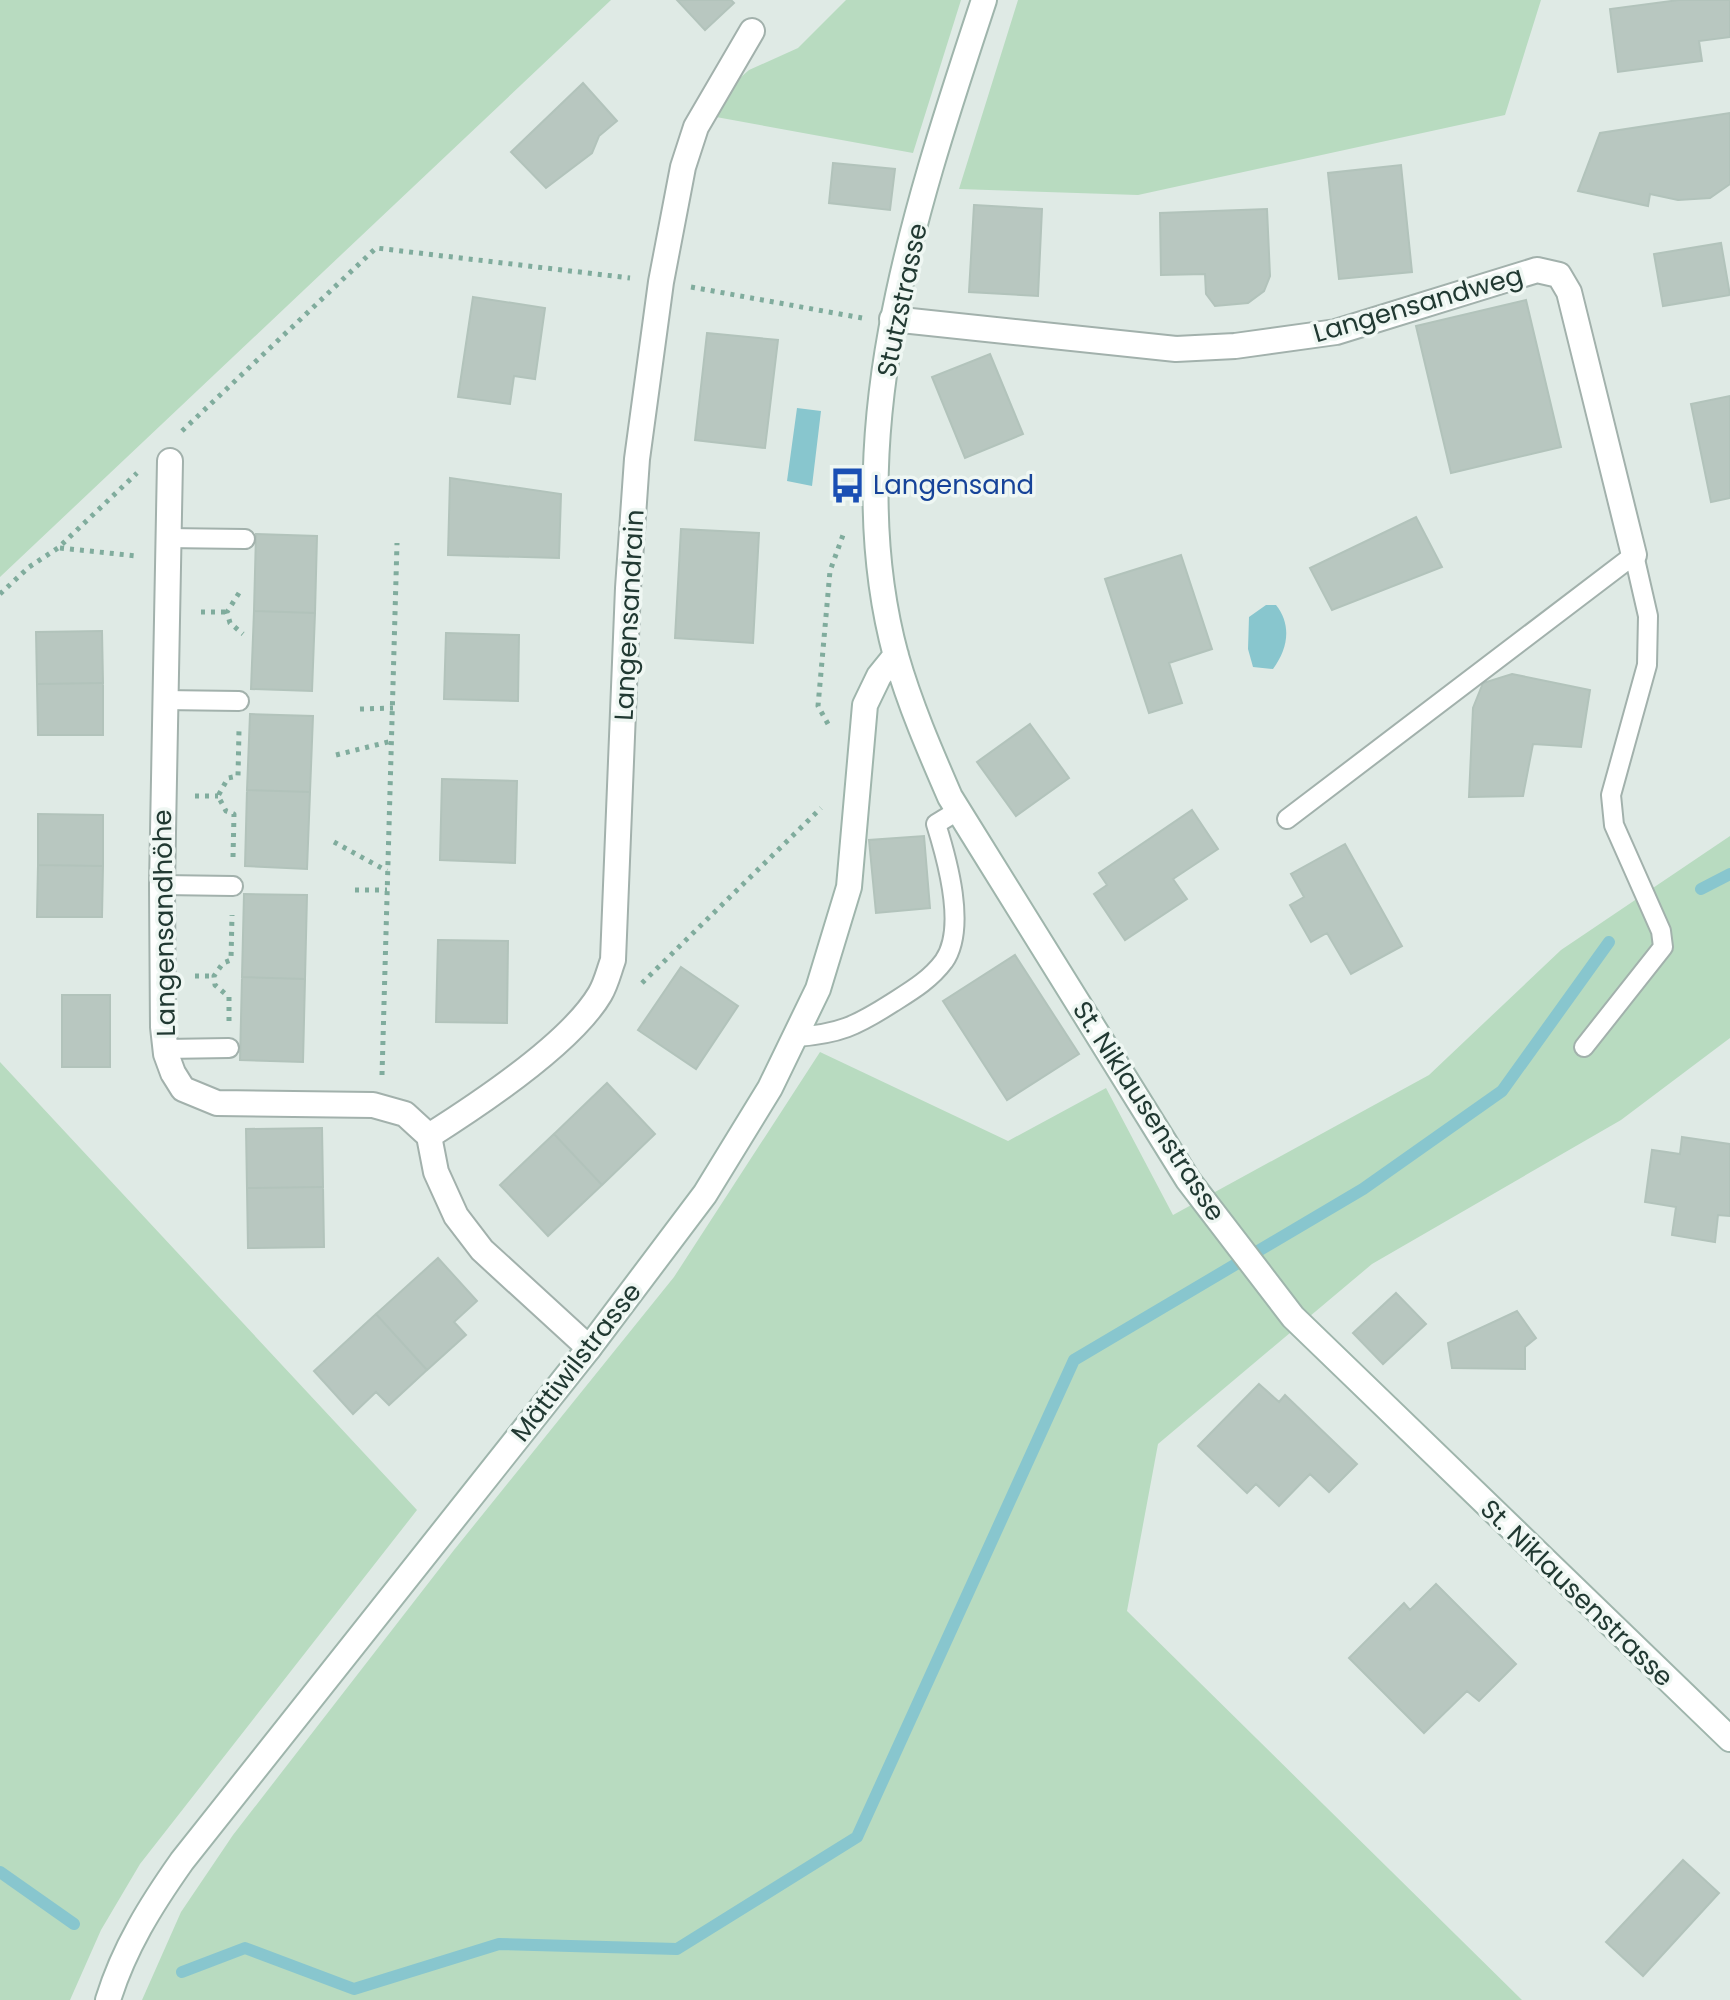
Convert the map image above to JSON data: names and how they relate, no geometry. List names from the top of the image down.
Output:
{
  "streets": {
    "street": [
      "Stutzstrasse",
      "Langensandweg",
      "Langensandrain",
      "Langensandhöhe",
      "St. Niklausenstrasse",
      "Mättiwilstrasse"
    ]
  },
  "crossings": [
    ["Stutzstrasse", "Langensandweg"],
    ["Stutzstrasse", "St. Niklausenstrasse"],
    ["Stutzstrasse", "Mättiwilstrasse"],
    ["Langensandrain", "Langensandhöhe"],
    ["St. Niklausenstrasse", "Mättiwilstrasse"]
  ],
  "places": {
    "bus stop": ["Langensand"]
  }
}
